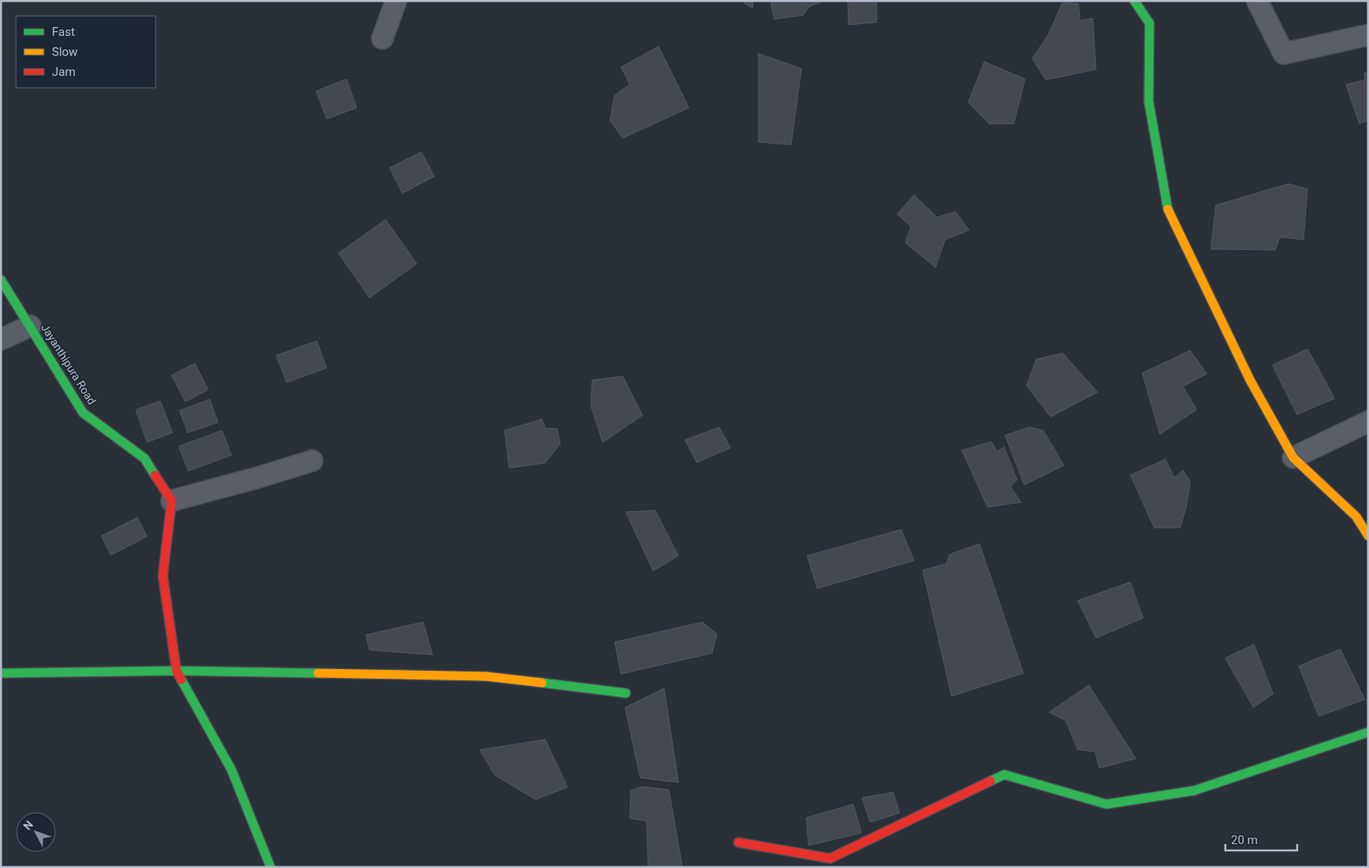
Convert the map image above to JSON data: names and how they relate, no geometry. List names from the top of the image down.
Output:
{
  "streets": {
    "street": ["Jayanthipura Road"]
  },
  "legend": ["Fast", "Slow", "Jam"],
  "scale_bar": "20 m",
  "north": "top left"
}
